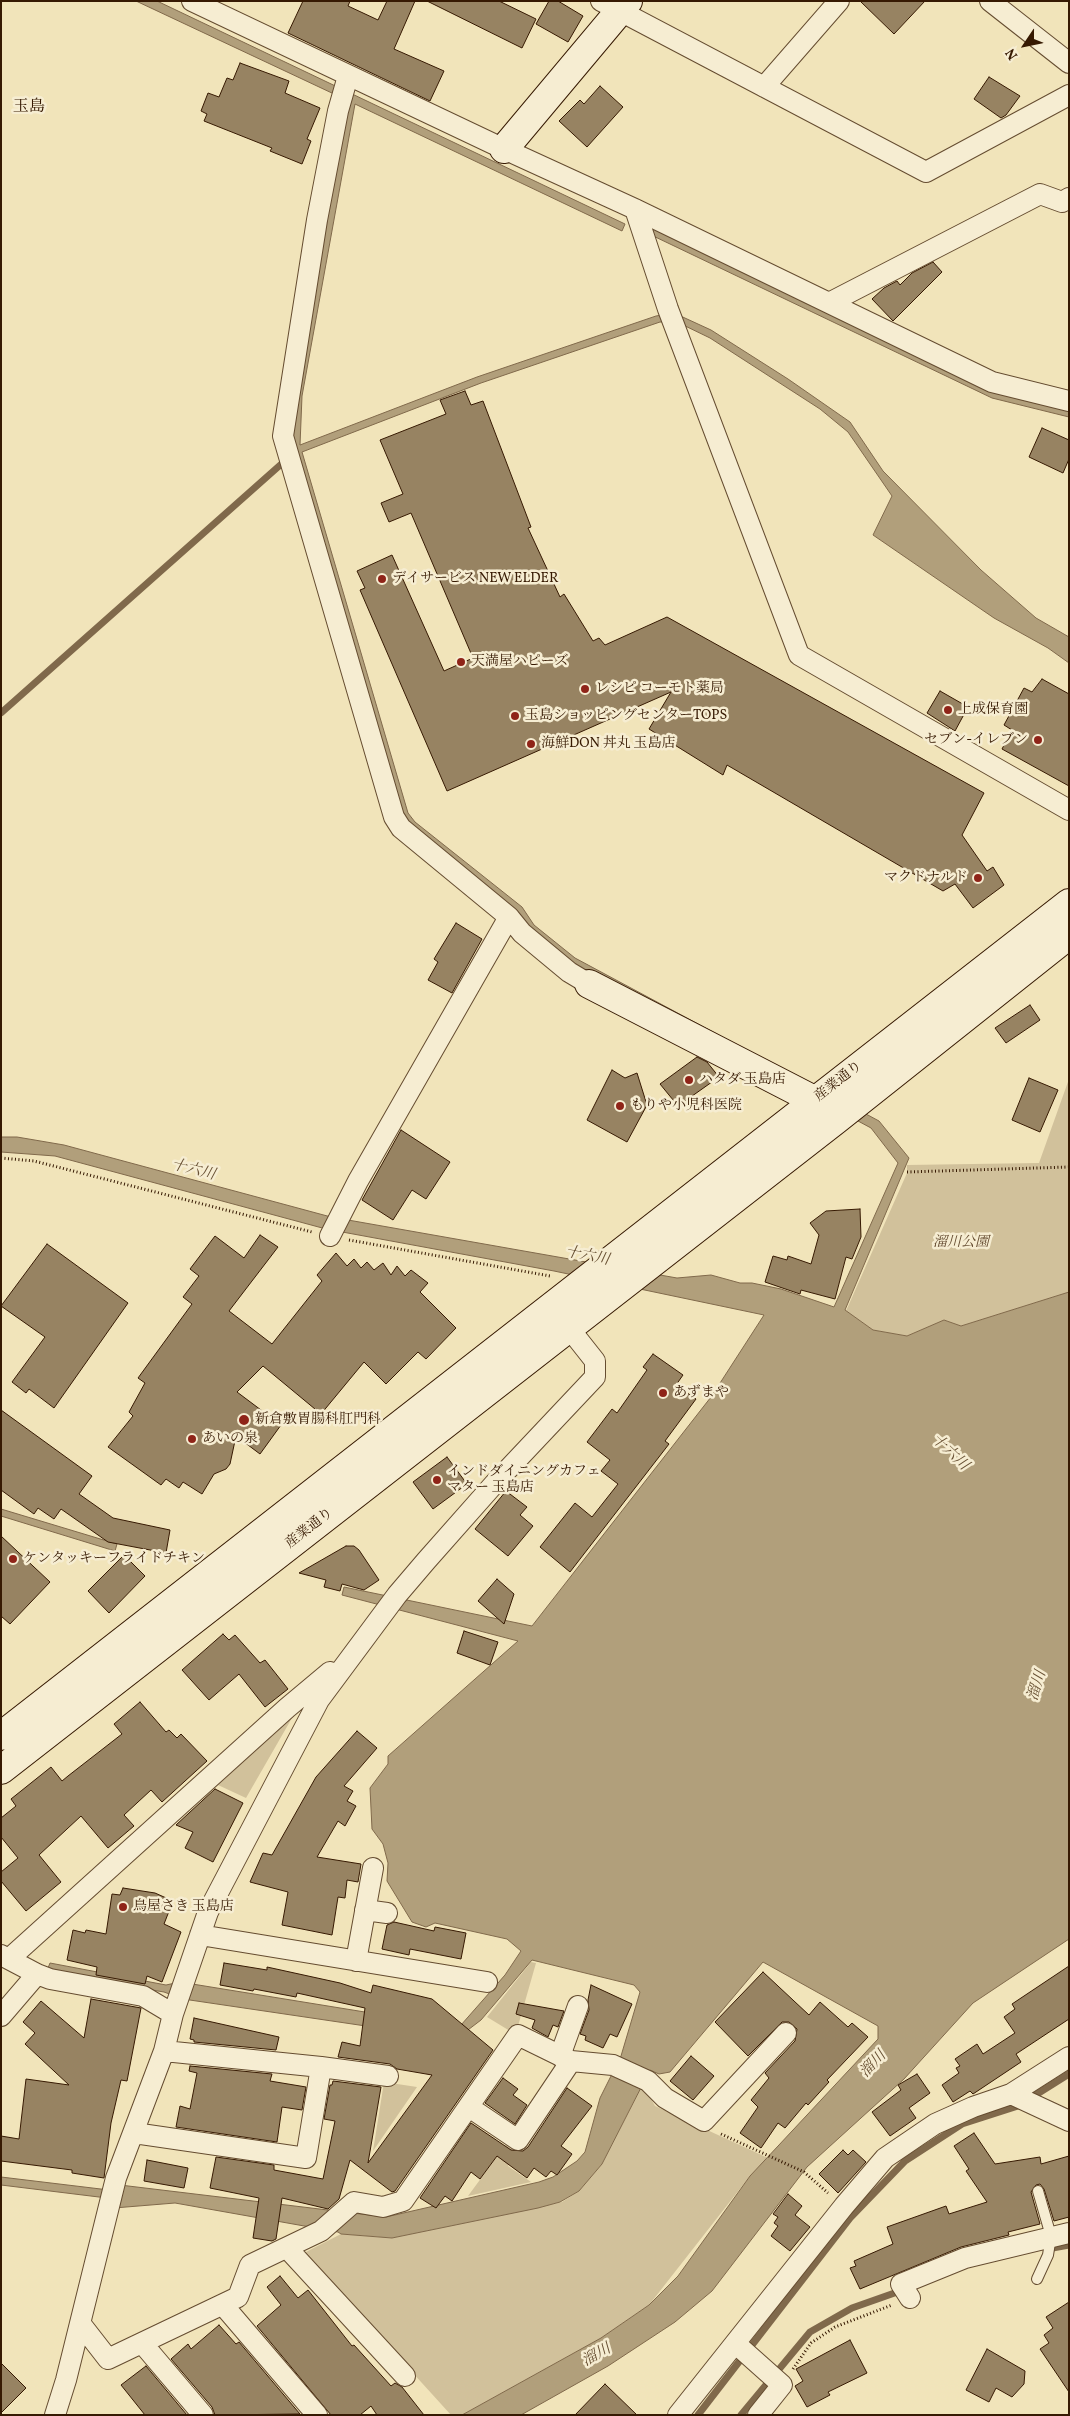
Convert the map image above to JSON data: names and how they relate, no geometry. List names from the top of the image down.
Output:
{
  "streets": {
    "street": ["産業通り"]
  },
  "districts": ["玉島"],
  "water": ["十六川", "溜川"],
  "parks": ["溜川公園"],
  "places": [
    "デイサービス NEW ELDER",
    "天満屋ハピーズ",
    "レシピ コーモト薬局",
    "上成保育園",
    "玉島ショッピングセンターTOPS",
    "セブン-イレブン",
    "海鮮DON 丼丸 玉島店",
    "マクドナルド",
    "ハタダ 玉島店",
    "もりや小児科医院",
    "あずまや",
    "新倉敷胃腸科肛門科",
    "あいの泉",
    "インドダイニングカフェ マター 玉島店",
    "ケンタッキーフライドチキン",
    "鳥屋さき 玉島店"
  ],
  "north": "bottom left"
}
